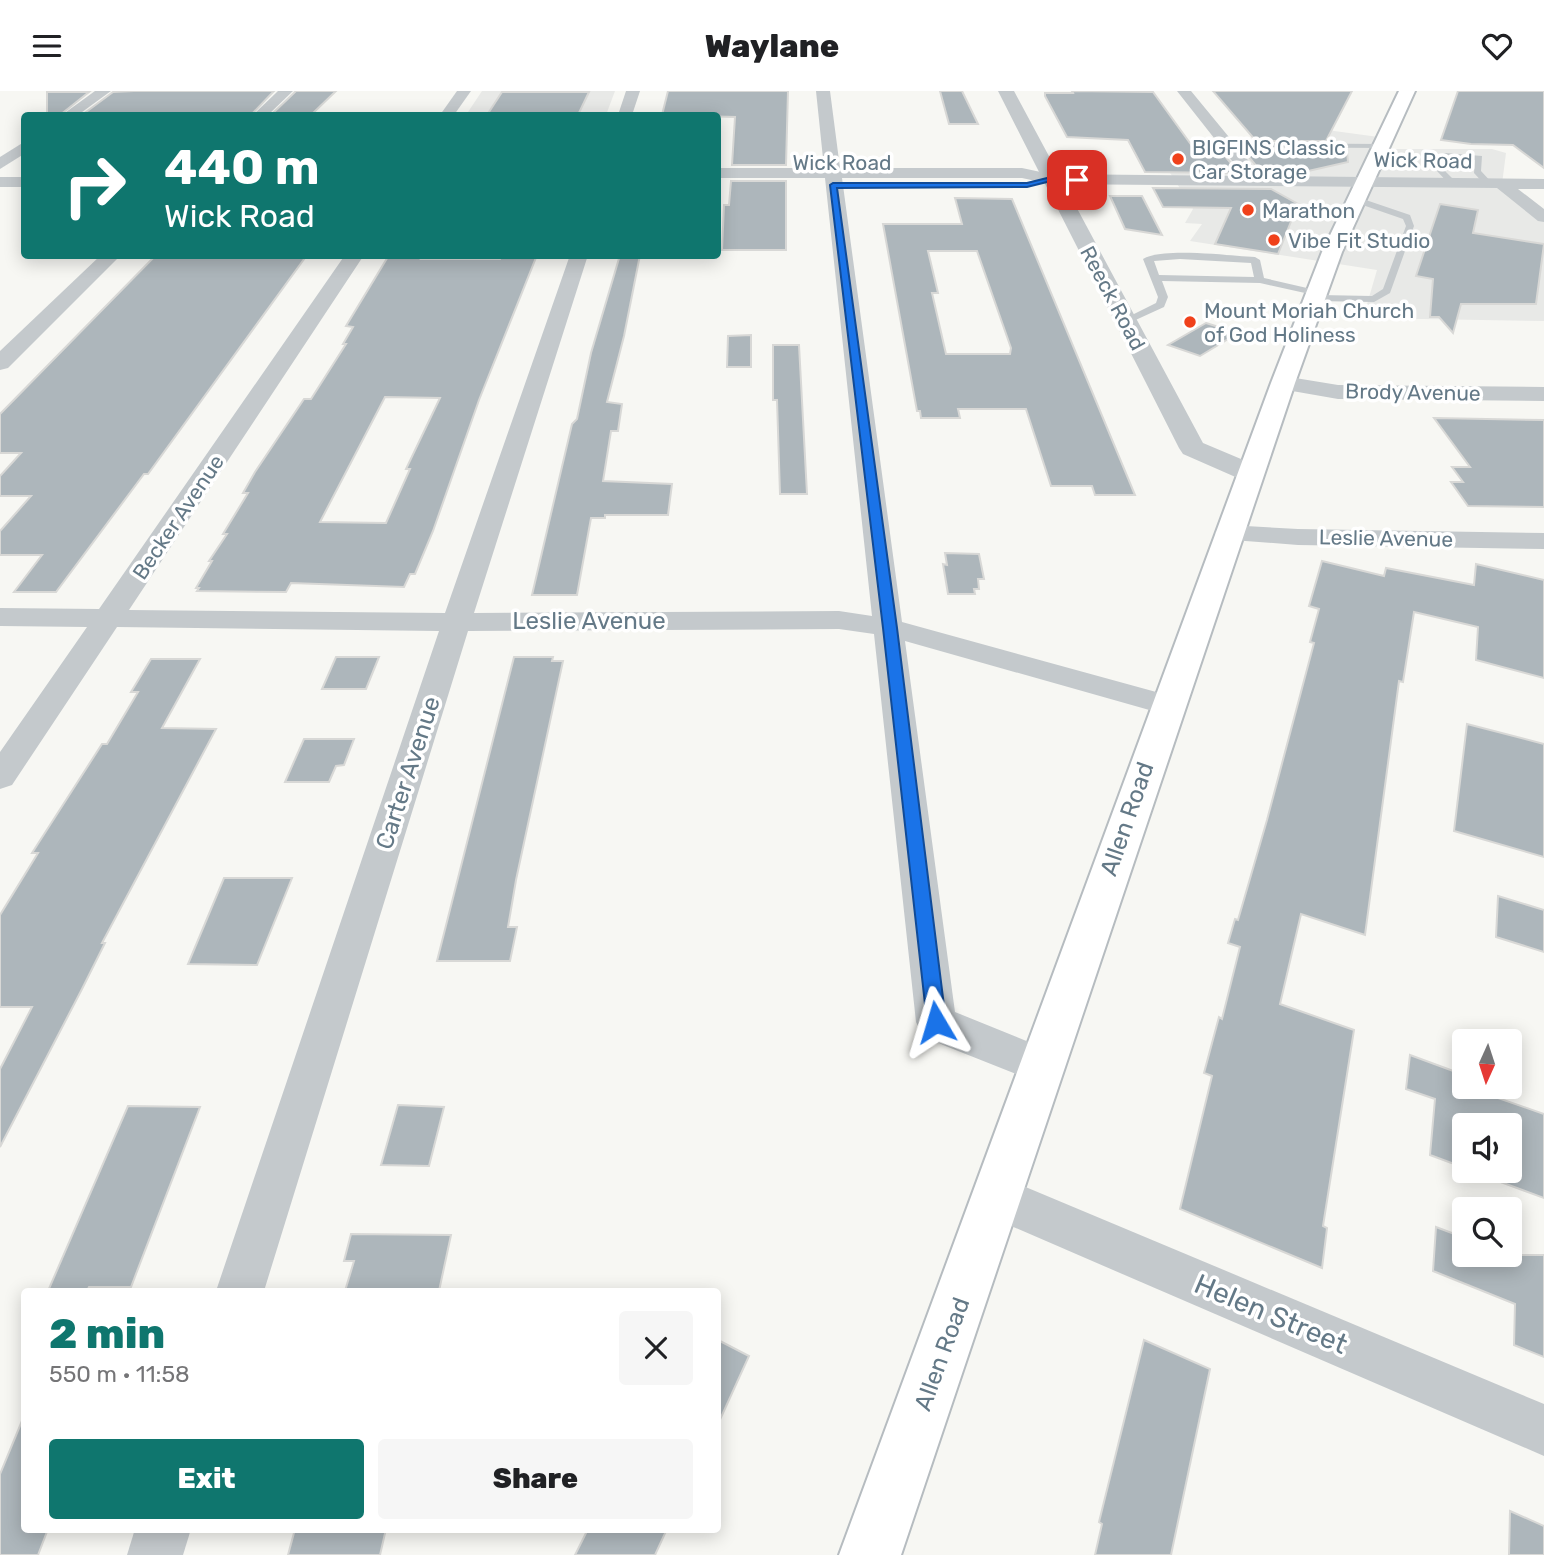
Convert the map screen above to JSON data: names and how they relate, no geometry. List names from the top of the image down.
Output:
{
  "streets": {
    "main road": ["Allen Road"],
    "street": [
      "Wick Road",
      "Reeck Road",
      "Brody Avenue",
      "Becker Avenue",
      "Leslie Avenue",
      "Carter Avenue",
      "Helen Street"
    ]
  },
  "crossings": [
    ["Wick Road", "Reeck Road"],
    ["Wick Road", "Allen Road"],
    ["Reeck Road", "Allen Road"],
    ["Brody Avenue", "Allen Road"],
    ["Becker Avenue", "Leslie Avenue"],
    ["Leslie Avenue", "Carter Avenue"],
    ["Leslie Avenue", "Allen Road"],
    ["Allen Road", "Helen Street"]
  ],
  "places": [
    "BIGFINS Classic Car Storage",
    "Marathon",
    "Vibe Fit Studio",
    "Mount Moriah Church of God Holiness"
  ],
  "north": "bottom",
  "page": {
    "header": "Waylane",
    "turn": ["440 m", "Wick Road"],
    "heading": ["2 min", "550 m · 11:58"],
    "buttons": ["Exit", "Share"]
  }
}
